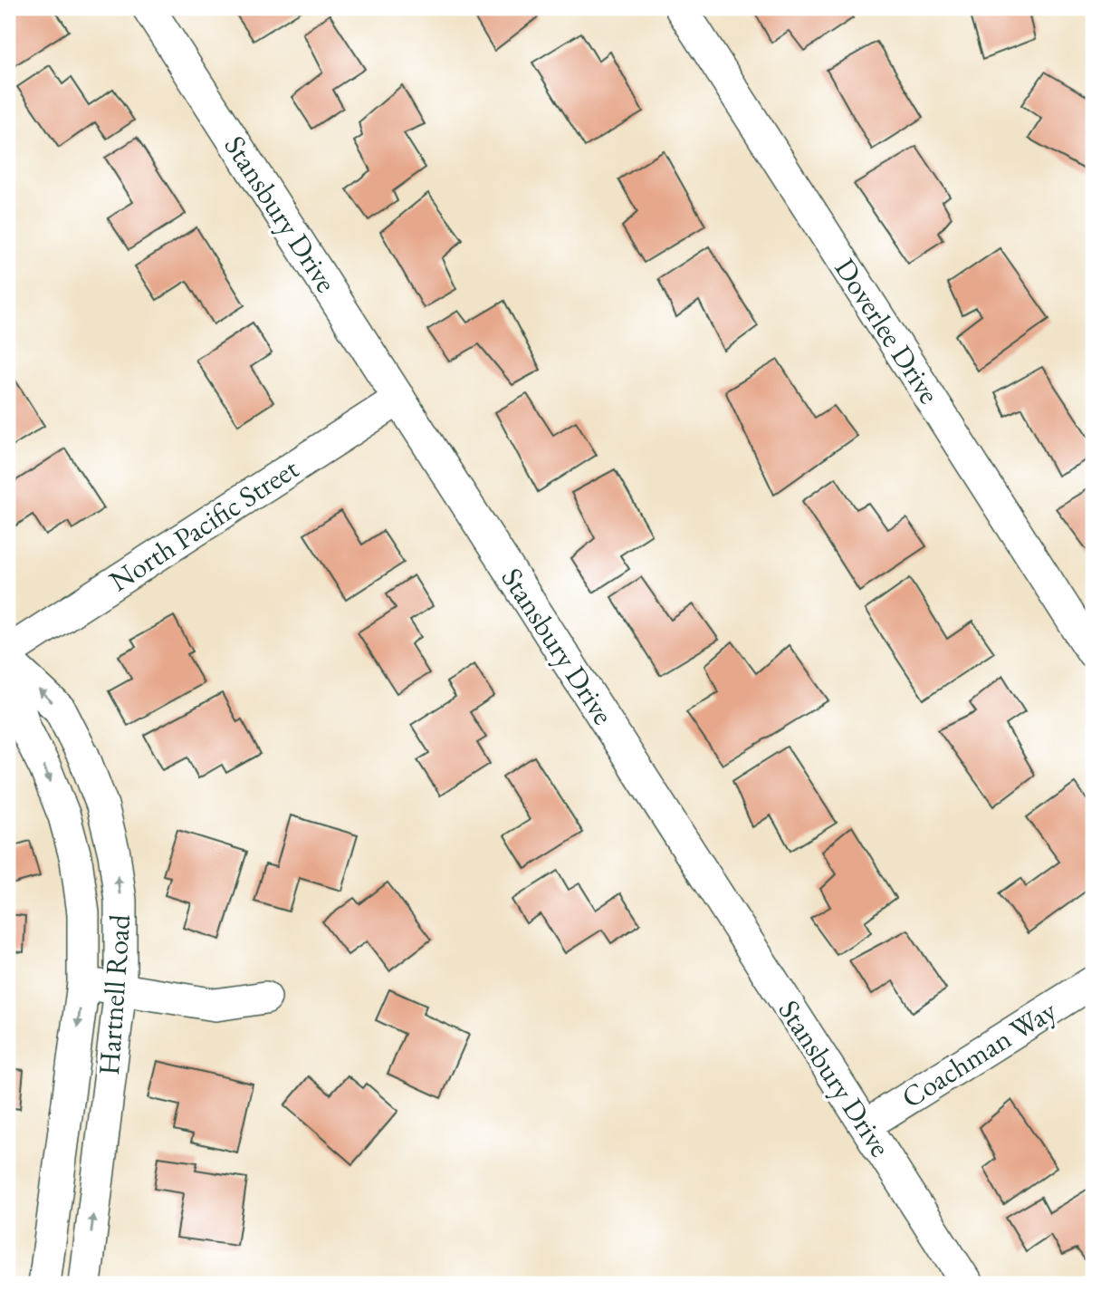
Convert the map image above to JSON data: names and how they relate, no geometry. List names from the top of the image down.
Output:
{
  "streets": {
    "street": [
      "Stansbury Drive",
      "Doverlee Drive",
      "North Pacific Street",
      "Hartnell Road",
      "Coachman Way"
    ]
  },
  "crossings": [
    ["Stansbury Drive", "North Pacific Street"],
    ["Stansbury Drive", "Coachman Way"]
  ]
}
